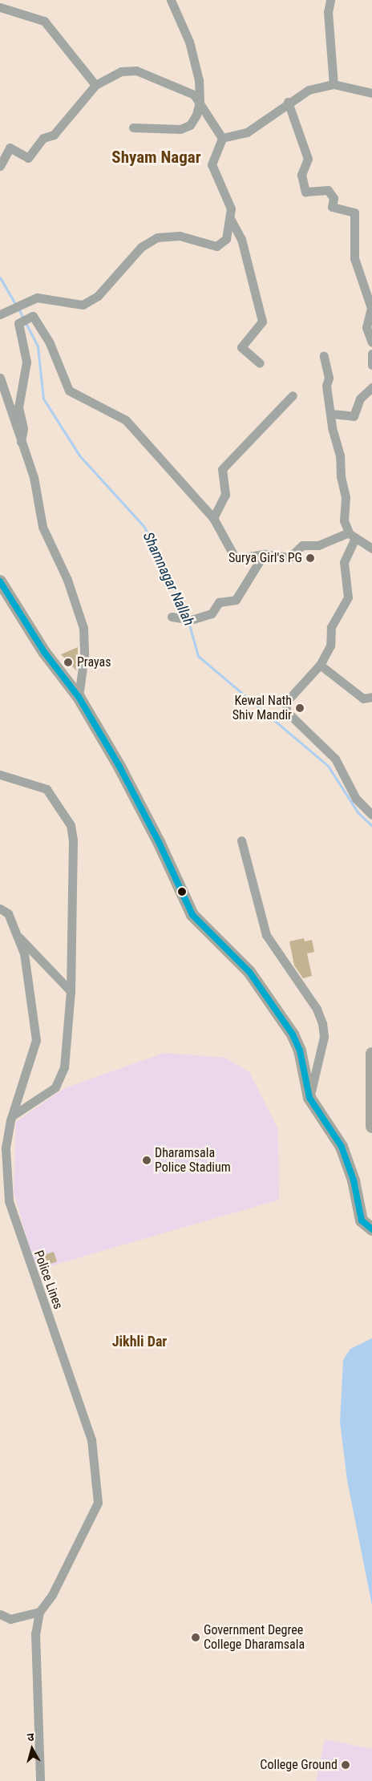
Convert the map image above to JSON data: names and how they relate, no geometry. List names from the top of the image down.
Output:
{
  "streets": {
    "street": ["Police Lines"]
  },
  "districts": ["Shyam Nagar", "Jikhli Dar"],
  "water": ["Shamnagar Nallah"],
  "places": [
    "Surya Girl's PG",
    "Prayas",
    "Kewal Nath Shiv Mandir",
    "Dharamsala Police Stadium",
    "Government Degree College Dharamsala",
    "College Ground"
  ],
  "north": "top"
}
